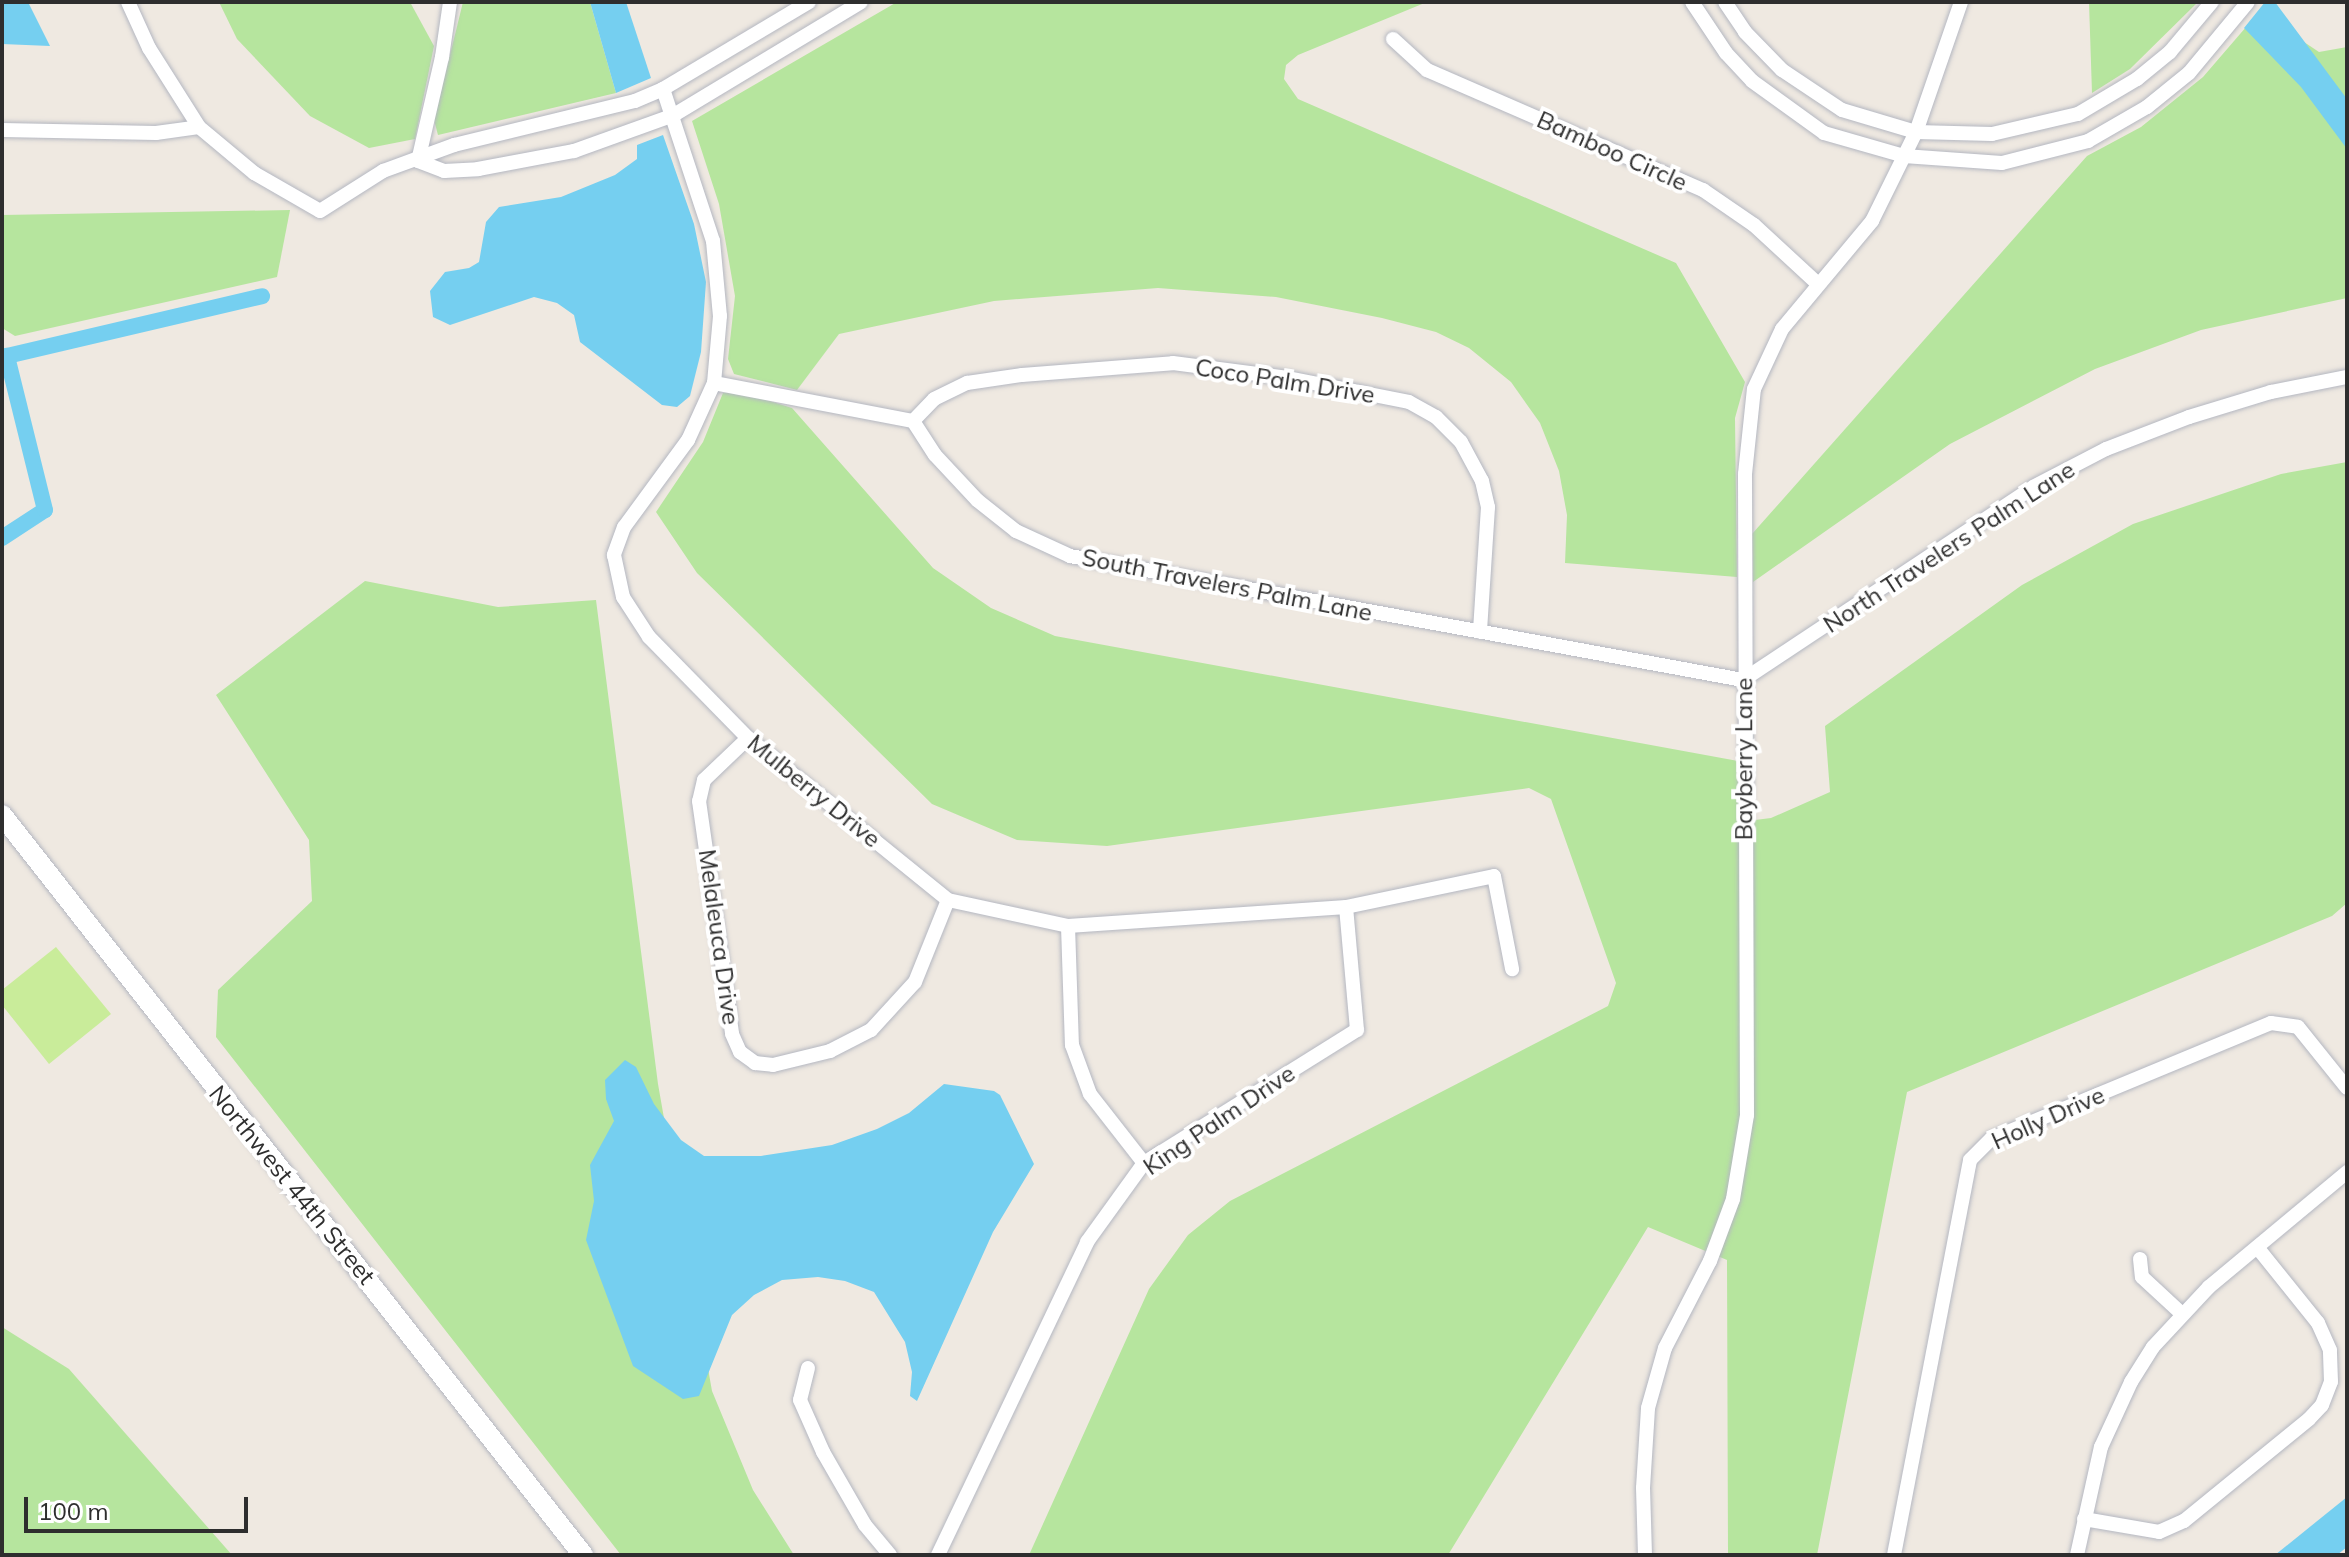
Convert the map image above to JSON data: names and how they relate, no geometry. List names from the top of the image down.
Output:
{
  "streets": {
    "street": [
      "Bamboo Circle",
      "Coco Palm Drive",
      "North Travelers Palm Lane",
      "South Travelers Palm Lane",
      "Bayberry Lane",
      "Mulberry Drive",
      "Melaleuca Drive",
      "Holly Drive",
      "King Palm Drive",
      "Northwest 44th Street"
    ]
  },
  "crossings": [
    ["Bamboo Circle", "Bayberry Lane"],
    ["Coco Palm Drive", "South Travelers Palm Lane"],
    ["North Travelers Palm Lane", "South Travelers Palm Lane"],
    ["North Travelers Palm Lane", "Bayberry Lane"],
    ["South Travelers Palm Lane", "Bayberry Lane"],
    ["Mulberry Drive", "Melaleuca Drive"],
    ["Mulberry Drive", "King Palm Drive"]
  ],
  "scale_bar": "100 m"
}
